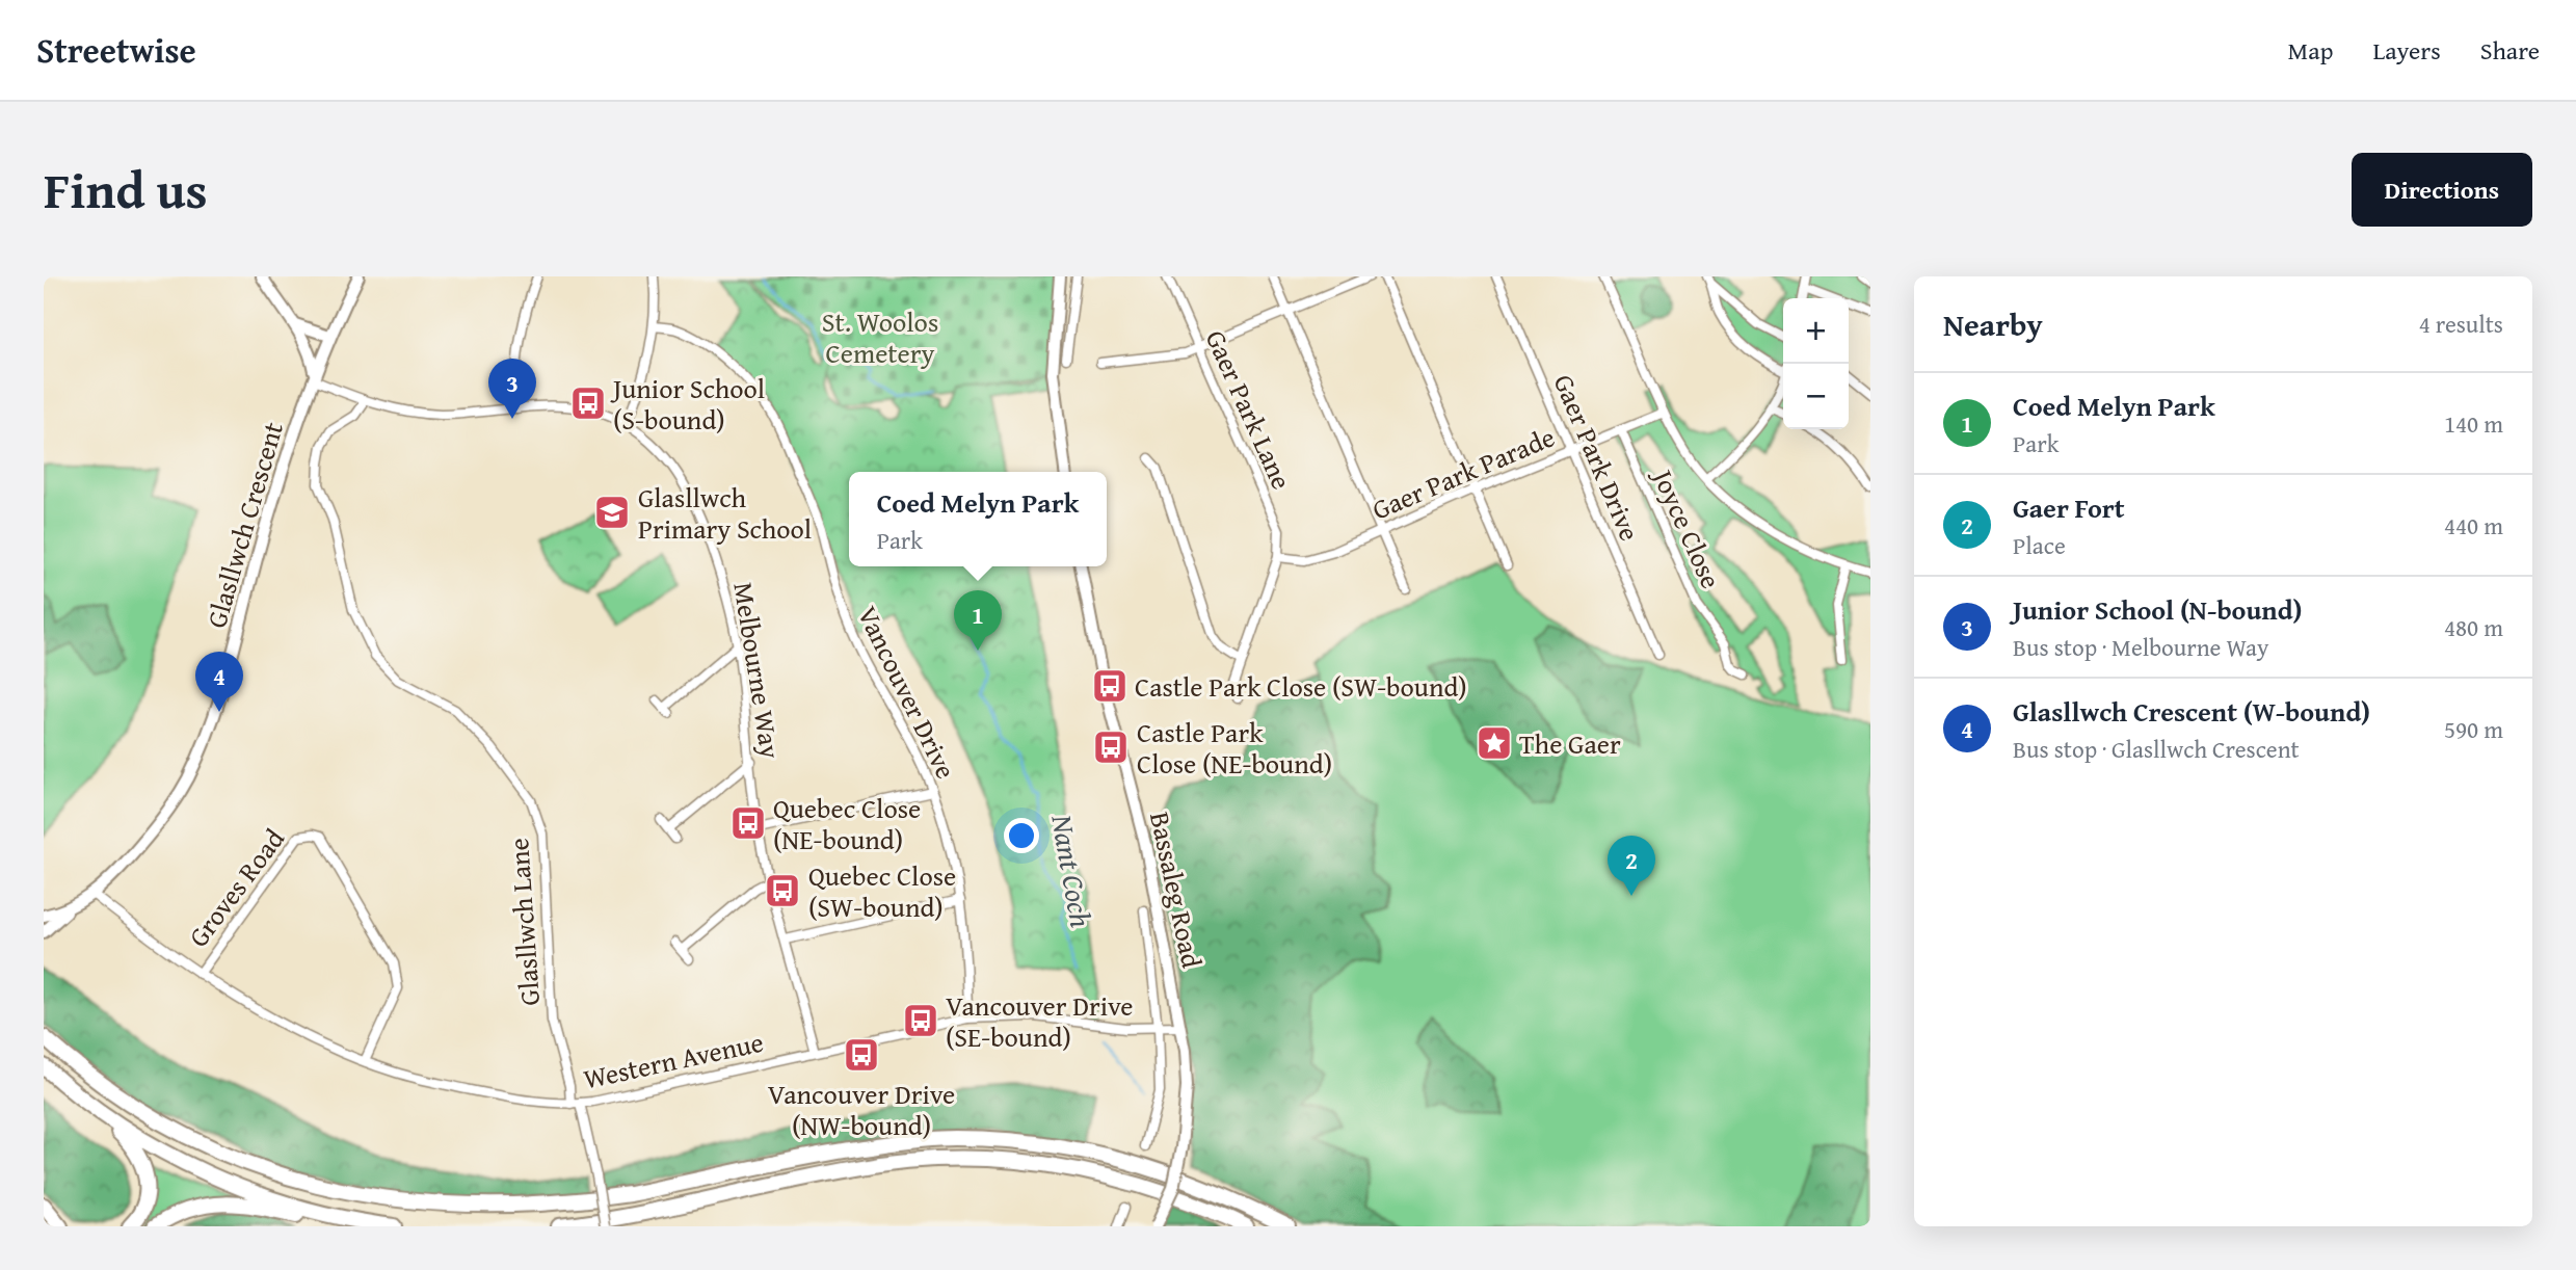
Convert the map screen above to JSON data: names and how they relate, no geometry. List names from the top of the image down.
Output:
{
  "streets": {
    "street": [
      "Gaer Park Lane",
      "Gaer Park Drive",
      "Gaer Park Parade",
      "Glasllwch Crescent",
      "Joyce Close",
      "Melbourne Way",
      "Vancouver Drive",
      "Groves Road",
      "Bassaleg Road",
      "Glasllwch Lane",
      "Western Avenue"
    ]
  },
  "crossings": [
    ["Gaer Park Lane", "Gaer Park Parade"],
    ["Gaer Park Drive", "Gaer Park Parade"],
    ["Gaer Park Parade", "Joyce Close"],
    ["Glasllwch Crescent", "Melbourne Way"],
    ["Glasllwch Crescent", "Western Avenue"],
    ["Melbourne Way", "Glasllwch Lane"],
    ["Melbourne Way", "Western Avenue"],
    ["Vancouver Drive", "Western Avenue"],
    ["Groves Road", "Western Avenue"],
    ["Bassaleg Road", "Western Avenue"],
    ["Glasllwch Lane", "Western Avenue"]
  ],
  "water": ["Nant Coch"],
  "parks": ["St. Woolos Cemetery"],
  "places": {
    "bus stop": [
      "Junior School (S-bound)",
      "Castle Park Close (SW-bound)",
      "Castle Park Close (NE-bound)",
      "Quebec Close (NE-bound)",
      "Quebec Close (SW-bound)",
      "Vancouver Drive (SE-bound)",
      "Vancouver Drive (NW-bound)"
    ],
    "school or university": ["Glasllwch Primary School"],
    "place": ["The Gaer"]
  },
  "page": {
    "header": "Streetwise",
    "nav": ["Map", "Layers", "Share"],
    "title": "Find us",
    "buttons": "Directions",
    "heading": ["Nearby", "4 results"],
    "map_buttons": ["+", "−"],
    "pins": [
      "3",
      "1",
      "4",
      "2"
    ],
    "list": [
      {
        "mark": "1",
        "name": "Coed Melyn Park",
        "note": "Park",
        "value": "140 m"
      },
      {
        "mark": "2",
        "name": "Gaer Fort",
        "note": "Place",
        "value": "440 m"
      },
      {
        "mark": "3",
        "name": "Junior School (N-bound)",
        "note": "Bus stop · Melbourne Way",
        "value": "480 m"
      },
      {
        "mark": "4",
        "name": "Glasllwch Crescent (W-bound)",
        "note": "Bus stop · Glasllwch Crescent",
        "value": "590 m"
      }
    ],
    "popup": ["Coed Melyn Park", "Park"]
  }
}
